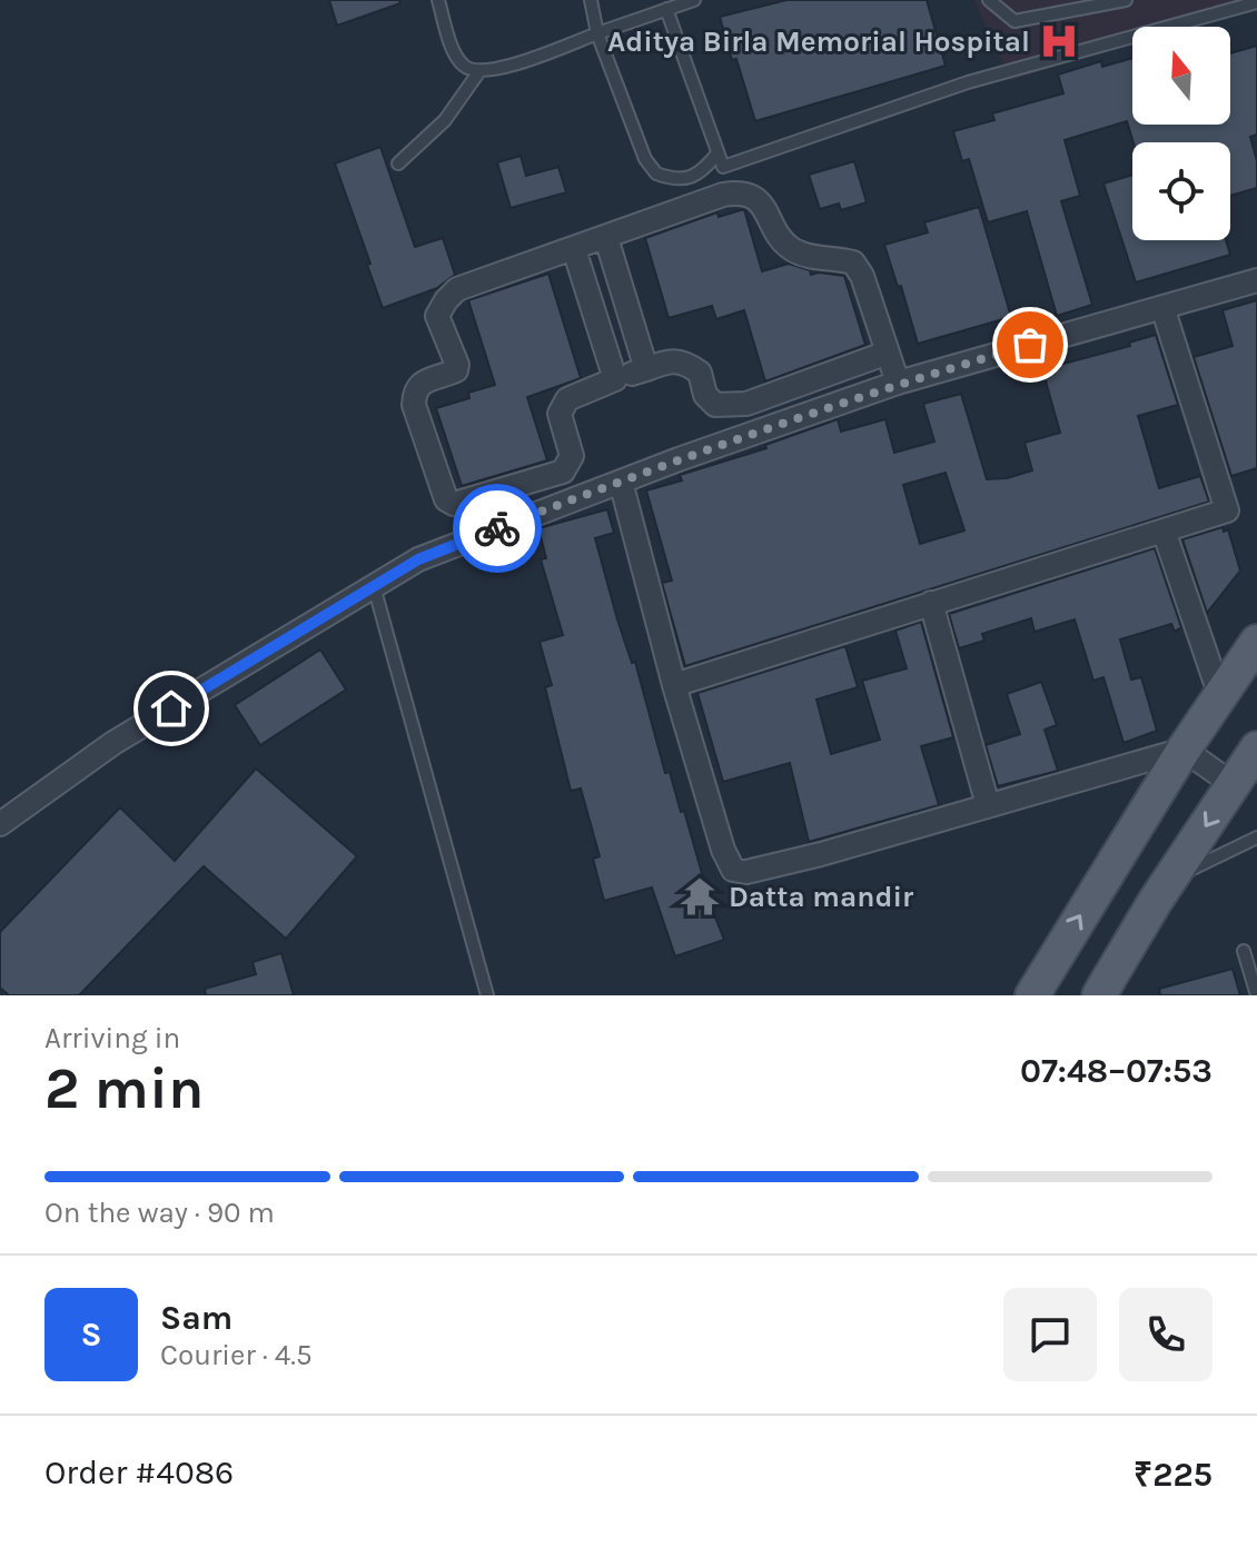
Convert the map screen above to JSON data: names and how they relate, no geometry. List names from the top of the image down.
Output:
{
  "places": {
    "hospital": ["Aditya Birla Memorial Hospital"],
    "temple": ["Datta mandir"]
  },
  "north": "top",
  "page": {
    "heading": ["2 min", "Arriving in", "07:48–07:53"],
    "panel": [
      "Sam",
      "Courier · 4.5",
      "Order #4086",
      "₹225"
    ],
    "bar": "On the way · 90 m",
    "round": "S"
  }
}
